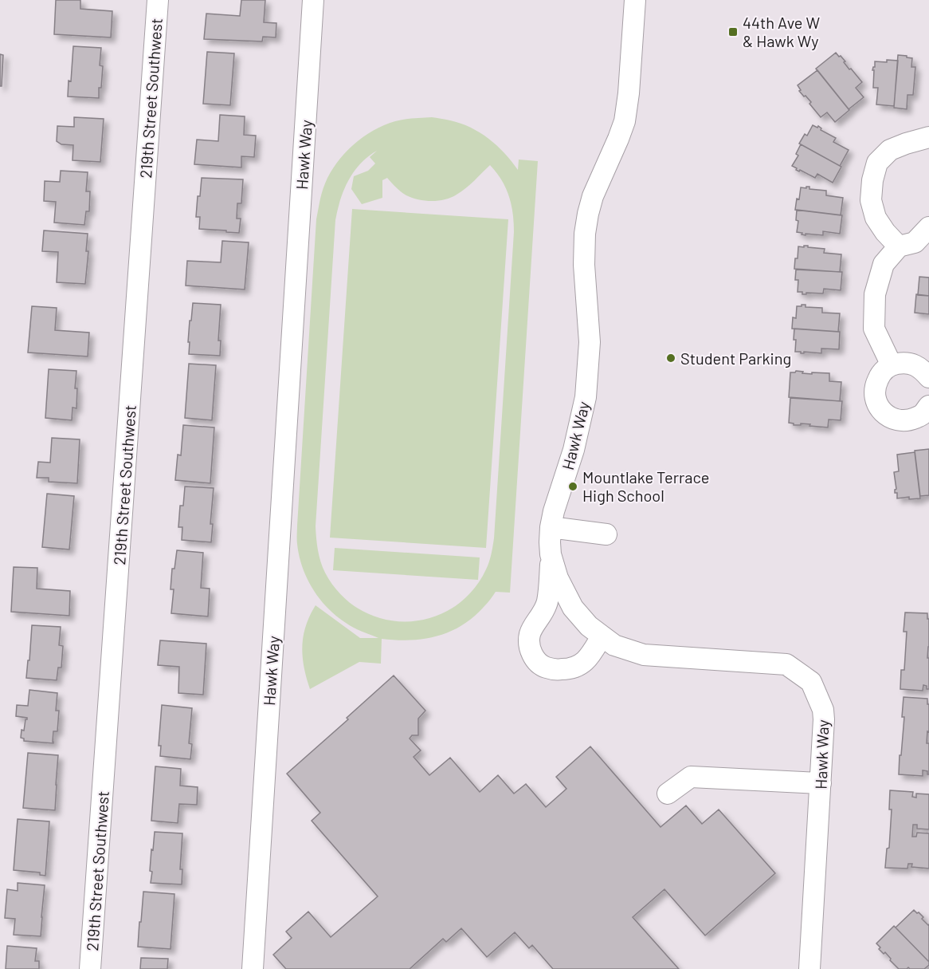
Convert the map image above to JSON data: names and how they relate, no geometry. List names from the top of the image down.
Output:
{
  "streets": {
    "street": ["219th Street Southwest", "Hawk Way"]
  },
  "places": {
    "transit": ["44th Ave W & Hawk Wy"],
    "other": ["Student Parking", "Mountlake Terrace High School"]
  }
}
